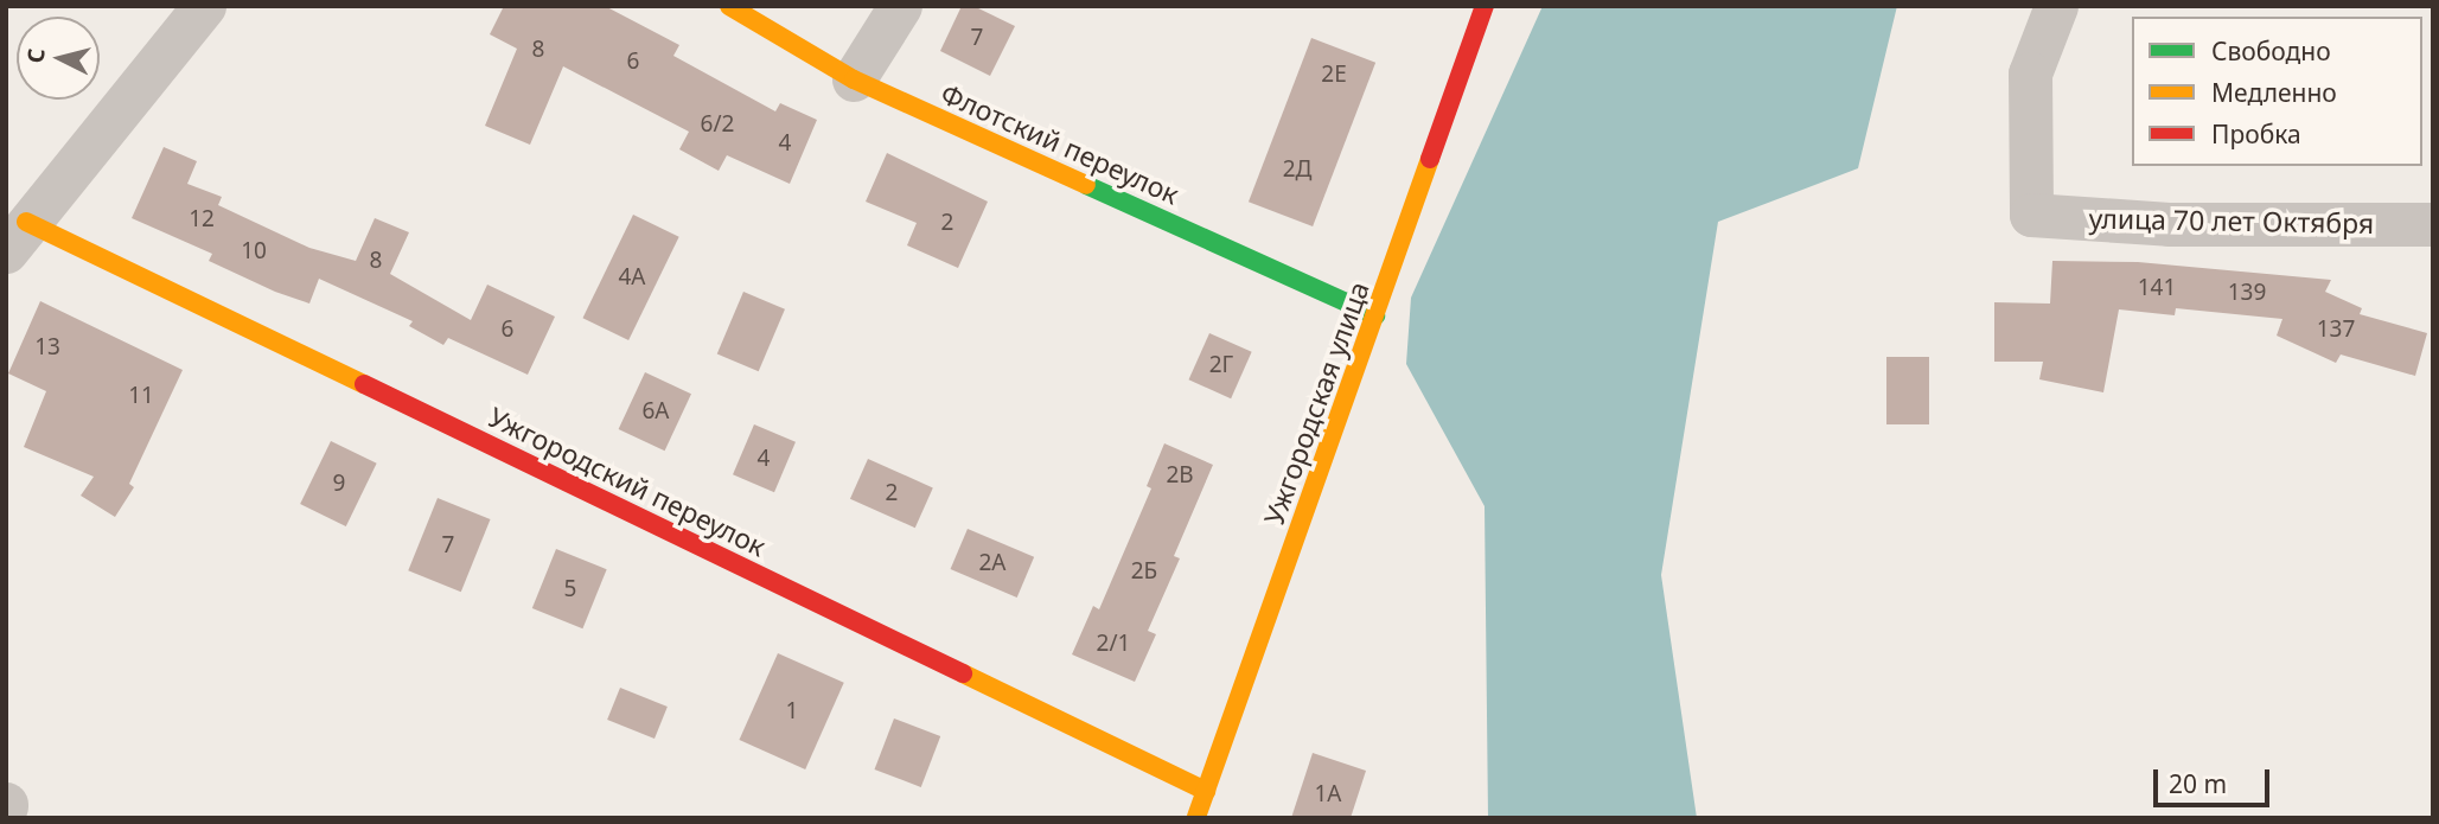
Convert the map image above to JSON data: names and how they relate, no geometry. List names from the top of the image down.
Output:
{
  "streets": {
    "street": [
      "Флотский переулок",
      "улица 70 лет Октября",
      "Ужгородская улица",
      "Ужгородский переулок"
    ]
  },
  "crossings": [
    ["Флотский переулок", "Ужгородская улица"],
    ["Ужгородская улица", "Ужгородский переулок"]
  ],
  "house_numbers": [
    "7",
    "8",
    "6",
    "2Е",
    "6/2",
    "4",
    "2Д",
    "12",
    "2",
    "10",
    "8",
    "4А",
    "141",
    "139",
    "6",
    "137",
    "13",
    "2Г",
    "11",
    "6А",
    "4",
    "2В",
    "9",
    "2",
    "7",
    "2А",
    "2Б",
    "5",
    "2/1",
    "1",
    "1А"
  ],
  "legend": ["Свободно", "Медленно", "Пробка"],
  "scale_bar": "20 m",
  "north": "left"
}
